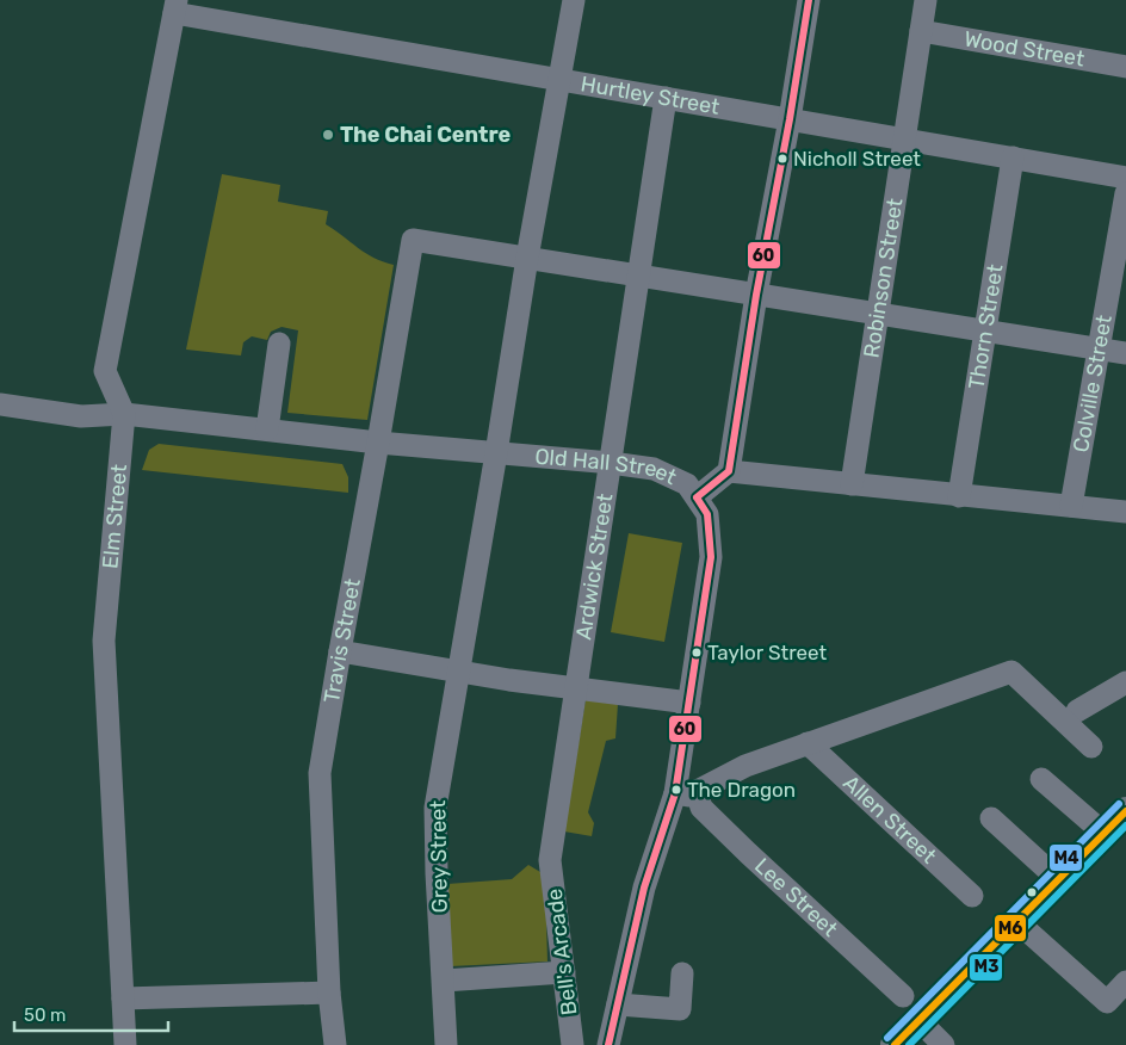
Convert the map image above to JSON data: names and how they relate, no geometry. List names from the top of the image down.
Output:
{
  "streets": {
    "street": [
      "Wood Street",
      "Hurtley Street",
      "Robinson Street",
      "Thorn Street",
      "Colville Street",
      "Old Hall Street",
      "Elm Street",
      "Ardwick Street",
      "Travis Street",
      "Allen Street",
      "Grey Street",
      "Lee Street",
      "Bell's Arcade"
    ]
  },
  "crossings": [
    ["Wood Street", "Robinson Street"],
    ["Hurtley Street", "Robinson Street"],
    ["Hurtley Street", "Thorn Street"],
    ["Hurtley Street", "Elm Street"],
    ["Hurtley Street", "Ardwick Street"],
    ["Hurtley Street", "Grey Street"],
    ["Old Hall Street", "Elm Street"],
    ["Old Hall Street", "Ardwick Street"],
    ["Old Hall Street", "Travis Street"],
    ["Old Hall Street", "Grey Street"],
    ["Old Hall Street", "Lee Street"],
    ["Ardwick Street", "Bell's Arcade"],
    ["Travis Street", "Grey Street"]
  ],
  "places": [
    "The Chai Centre",
    "Nicholl Street",
    "Taylor Street",
    "The Dragon"
  ],
  "lines": [
    "transit line 60",
    "transit line M4",
    "transit line M6",
    "transit line M3"
  ],
  "scale_bar": "50 m"
}
